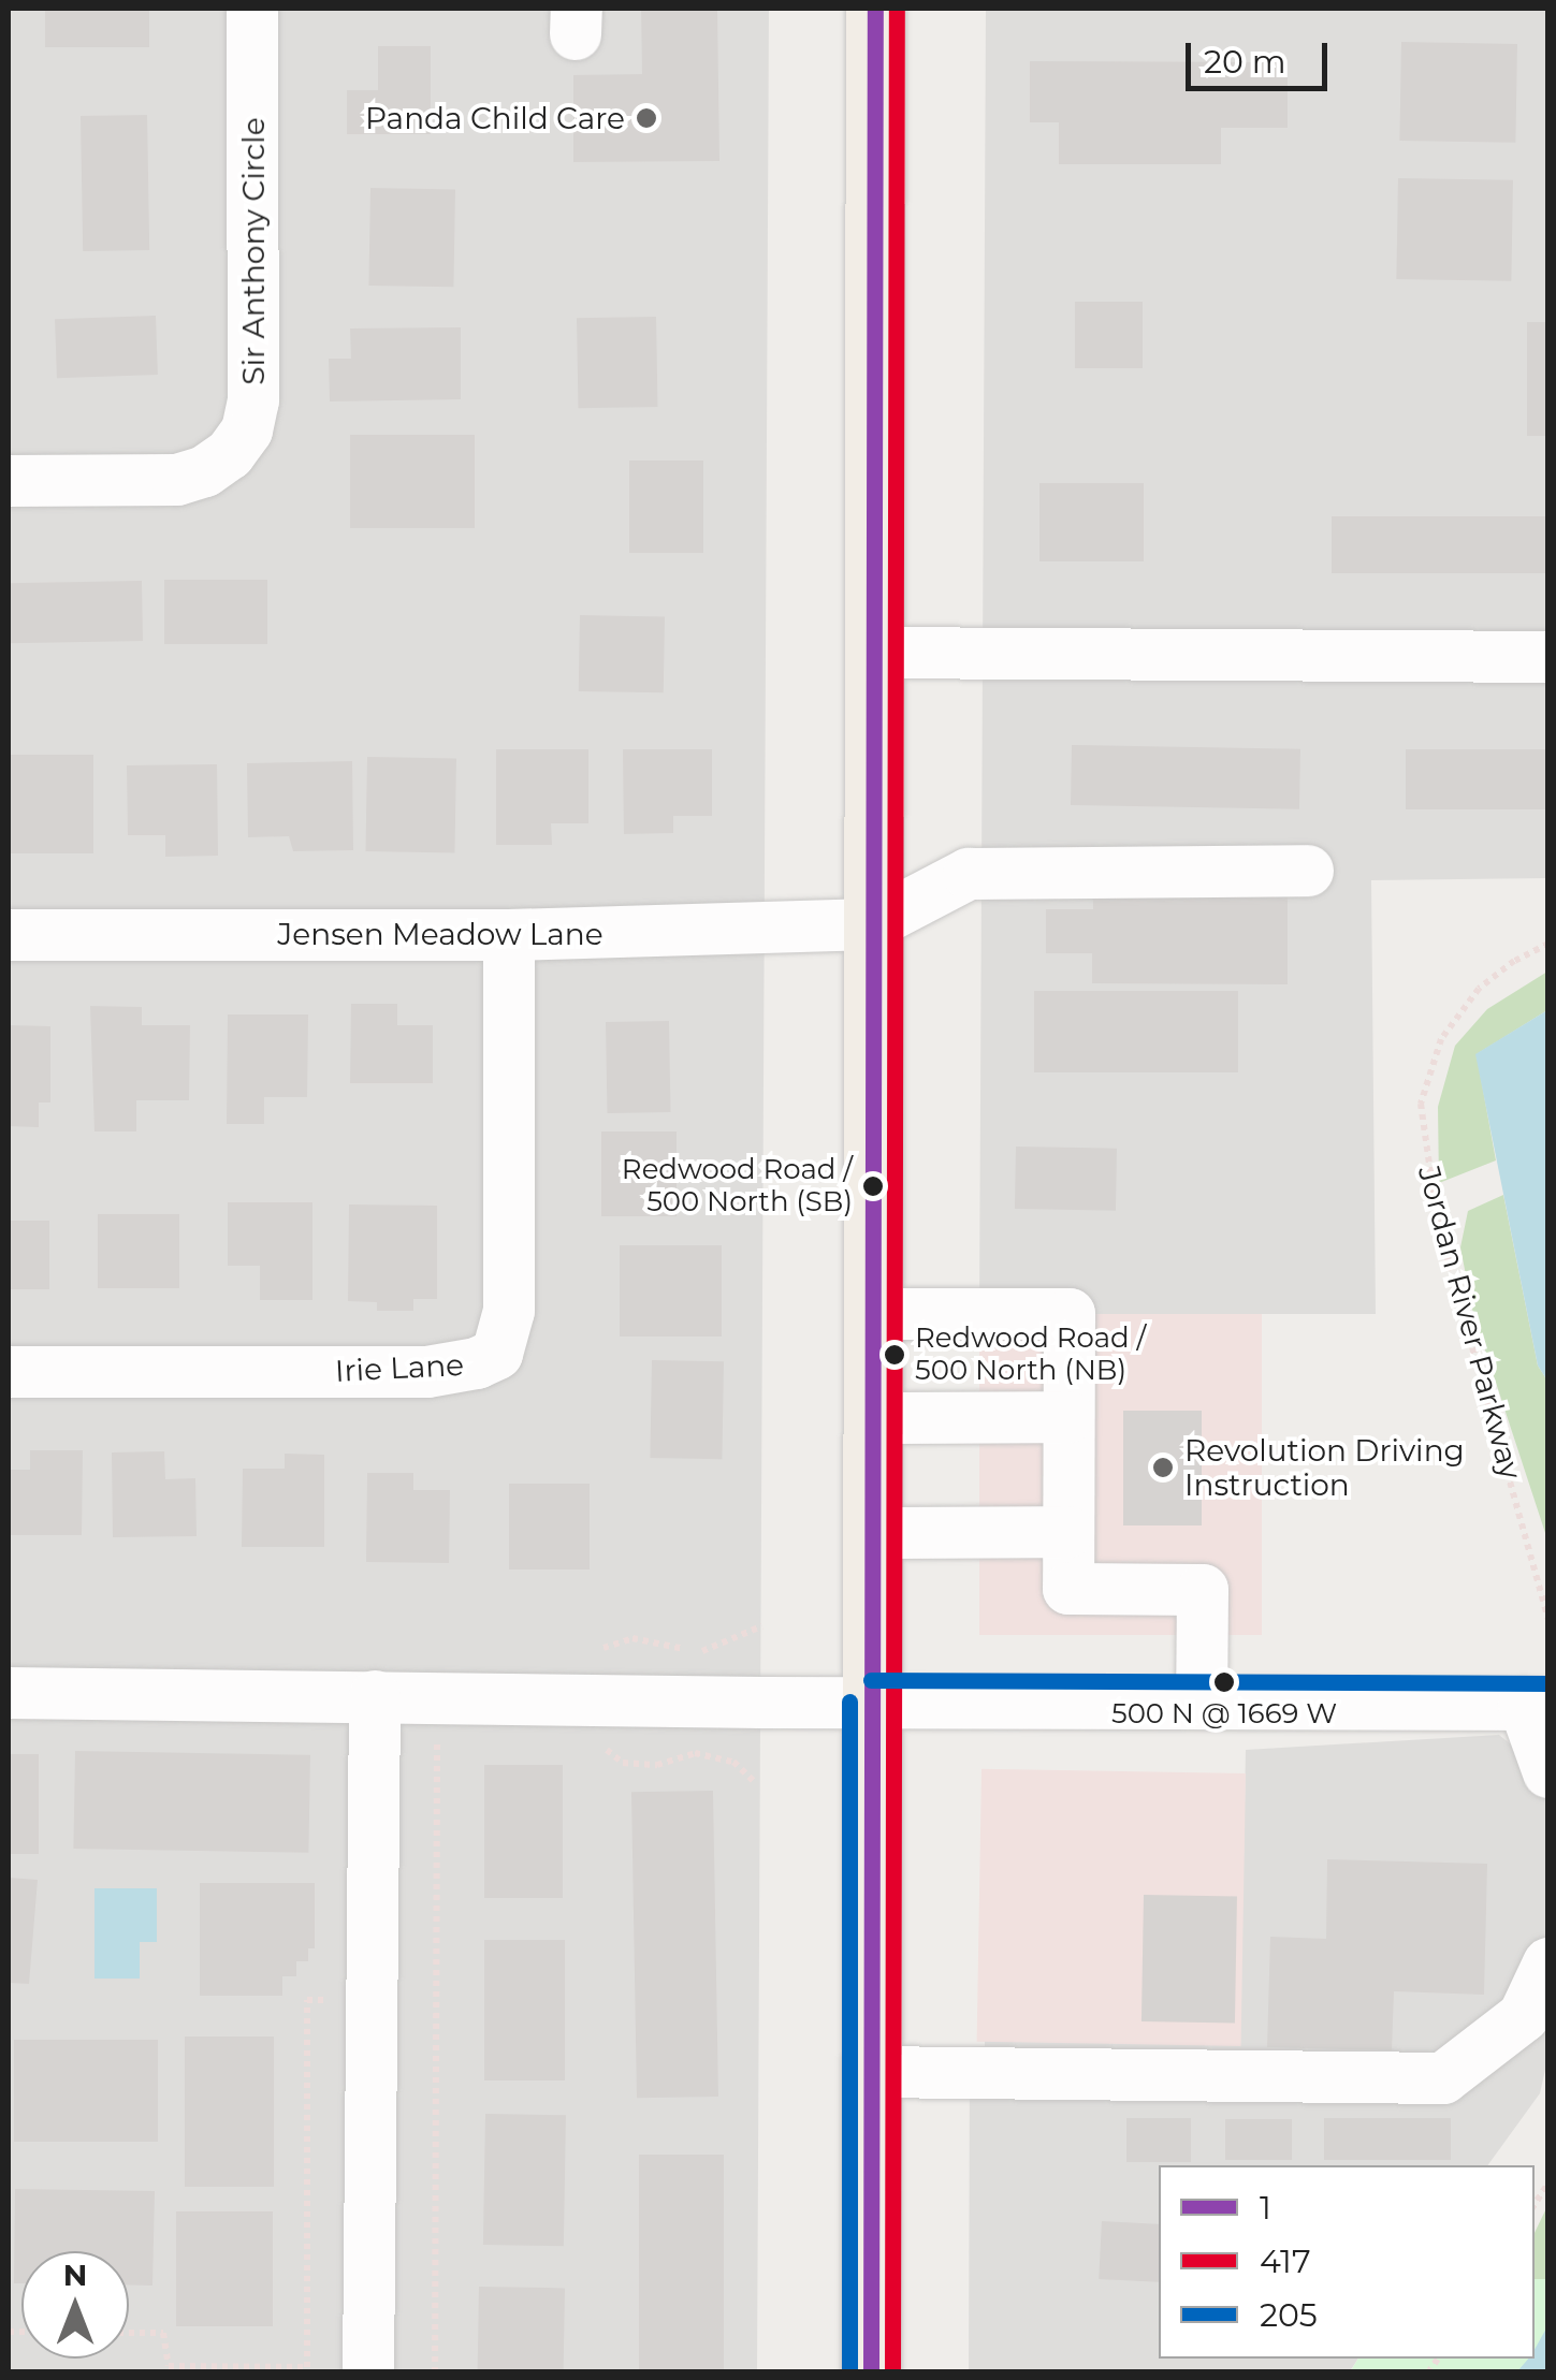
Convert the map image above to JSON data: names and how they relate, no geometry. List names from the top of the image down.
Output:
{
  "streets": {
    "street": ["Sir Anthony Circle", "Jensen Meadow Lane", "Irie Lane"],
    "path": ["Jordan River Parkway"]
  },
  "crossings": [
    ["Jensen Meadow Lane", "Irie Lane"]
  ],
  "places": [
    "Panda Child Care",
    "Redwood Road / 500 North (SB)",
    "Redwood Road / 500 North (NB)",
    "Revolution Driving Instruction",
    "500 N @ 1669 W"
  ],
  "lines": ["transit line 1", "transit line 417", "transit line 205"],
  "legend": ["1", "417", "205"],
  "scale_bar": "20 m",
  "north": "top"
}
